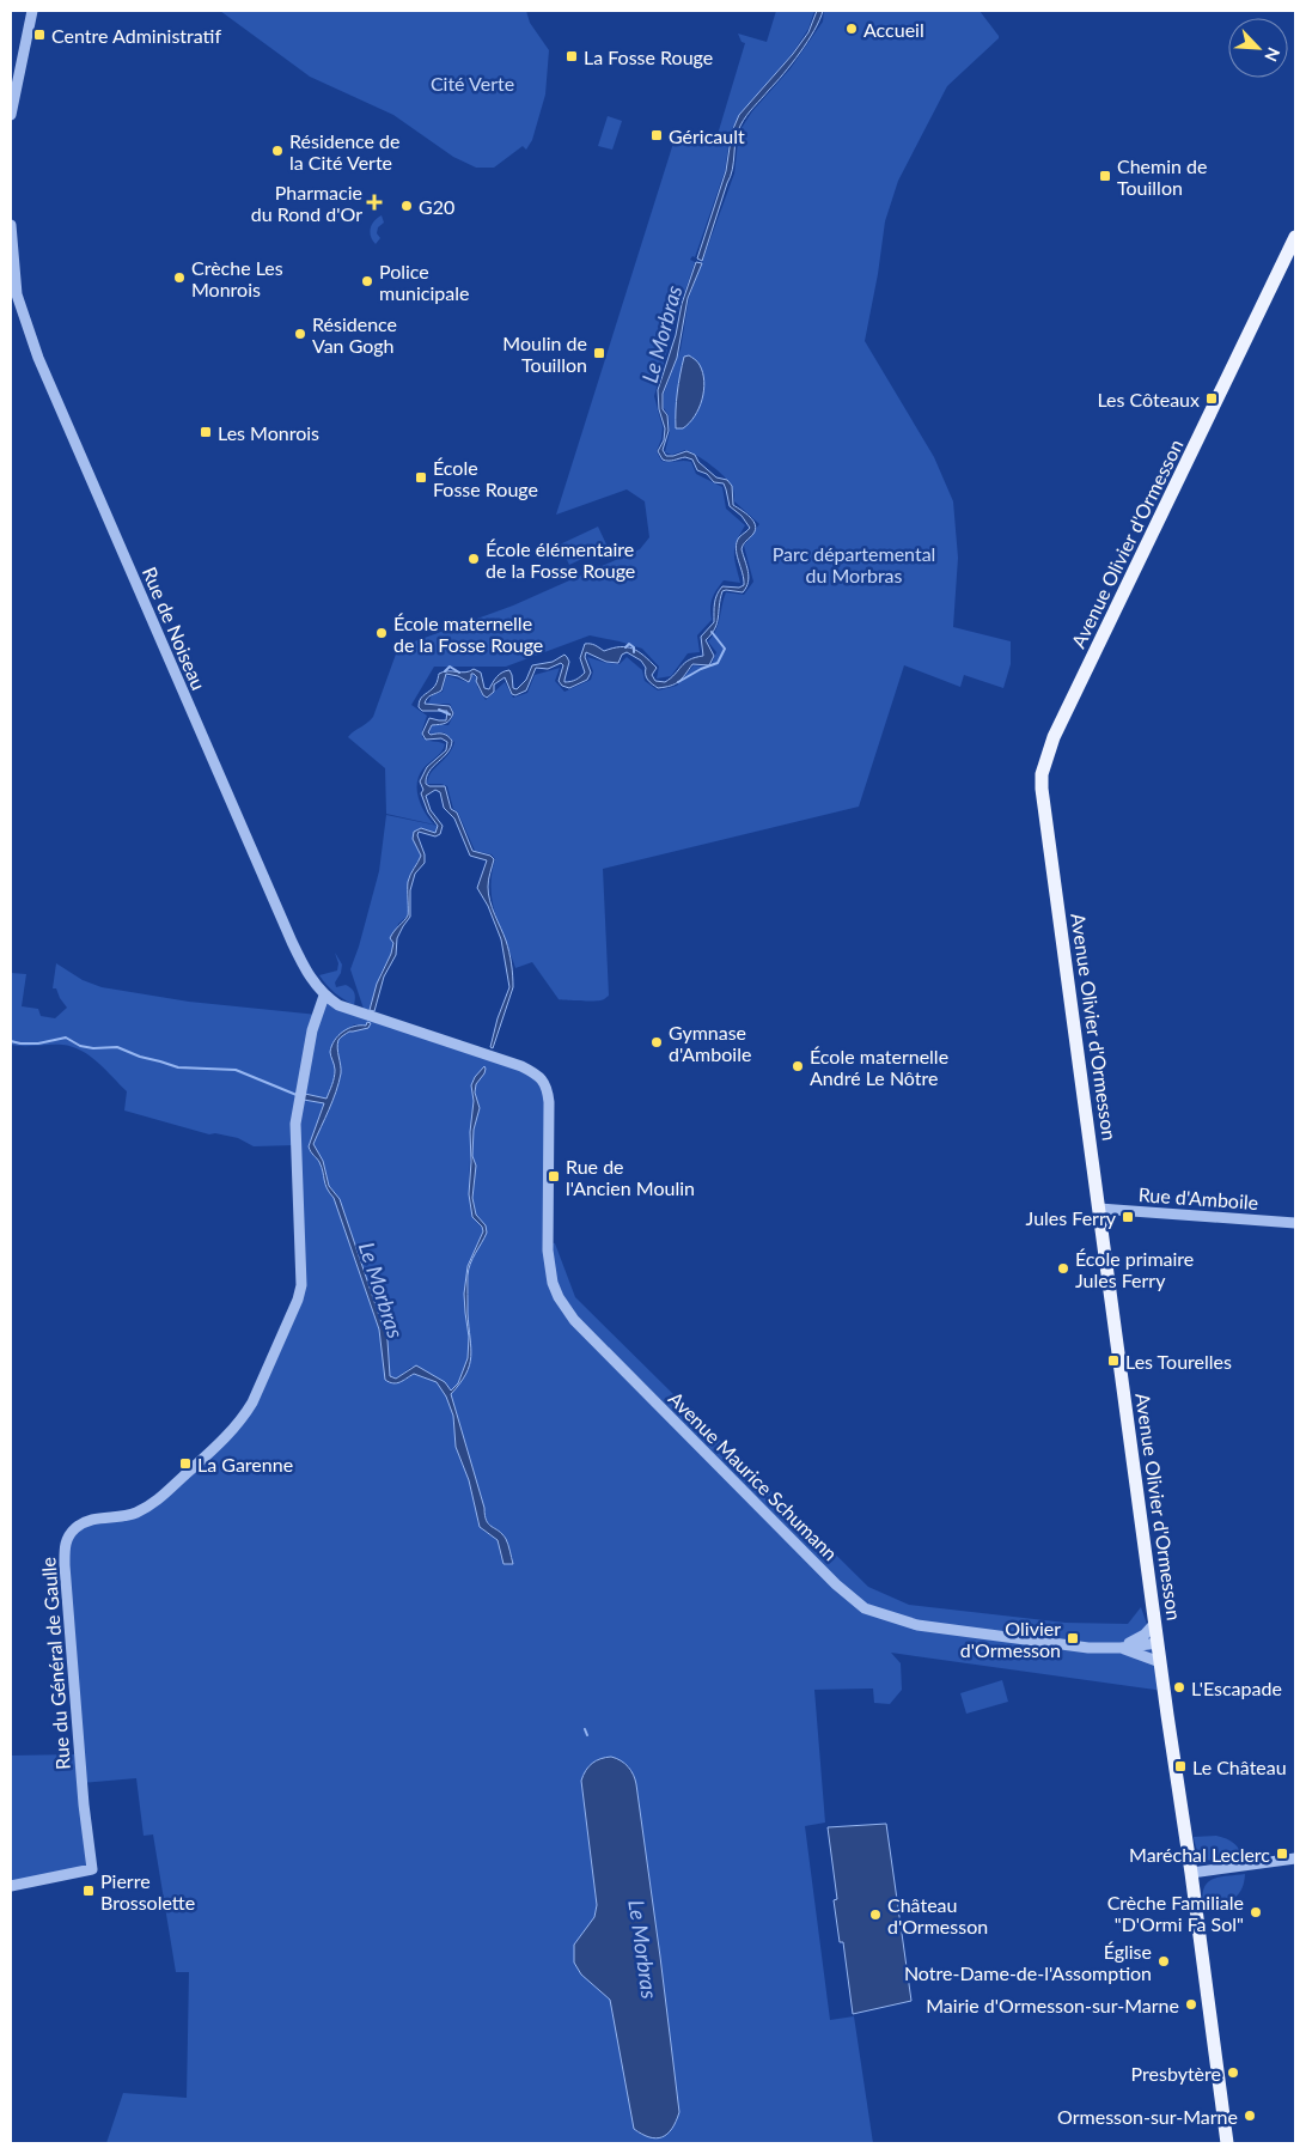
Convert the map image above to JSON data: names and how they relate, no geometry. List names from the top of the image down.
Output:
{
  "streets": {
    "main road": ["Avenue Olivier d'Ormesson"],
    "street": [
      "Rue de Noiseau",
      "Rue d'Amboile",
      "Avenue Maurice Schumann",
      "Rue du Général de Gaulle"
    ]
  },
  "crossings": [
    ["Avenue Olivier d'Ormesson", "Rue d'Amboile"],
    ["Avenue Olivier d'Ormesson", "Avenue Maurice Schumann"],
    ["Rue de Noiseau", "Avenue Maurice Schumann"],
    ["Rue de Noiseau", "Rue du Général de Gaulle"]
  ],
  "water": ["Le Morbras"],
  "parks": ["Cité Verte", "Parc départemental du Morbras"],
  "places": {
    "other": [
      "Accueil",
      "Résidence de la Cité Verte",
      "G20",
      "Crèche Les Monrois",
      "Police municipale",
      "Résidence Van Gogh",
      "École élémentaire de la Fosse Rouge",
      "École maternelle de la Fosse Rouge",
      "Gymnase d'Amboile",
      "École maternelle André Le Nôtre",
      "École primaire Jules Ferry",
      "L'Escapade",
      "Crèche Familiale \"D'Ormi Fa Sol\"",
      "Château d'Ormesson",
      "Église Notre-Dame-de-l'Assomption",
      "Mairie d'Ormesson-sur-Marne",
      "Presbytère",
      "Ormesson-sur-Marne"
    ],
    "transit": [
      "Centre Administratif",
      "La Fosse Rouge",
      "Géricault",
      "Chemin de Touillon",
      "Moulin de Touillon",
      "Les Côteaux",
      "Les Monrois",
      "École Fosse Rouge",
      "Rue de l'Ancien Moulin",
      "Jules Ferry",
      "Les Tourelles",
      "La Garenne",
      "Olivier d'Ormesson",
      "Le Château",
      "Maréchal Leclerc",
      "Pierre Brossolette"
    ],
    "health": ["Pharmacie du Rond d'Or"]
  },
  "north": "bottom right"
}
